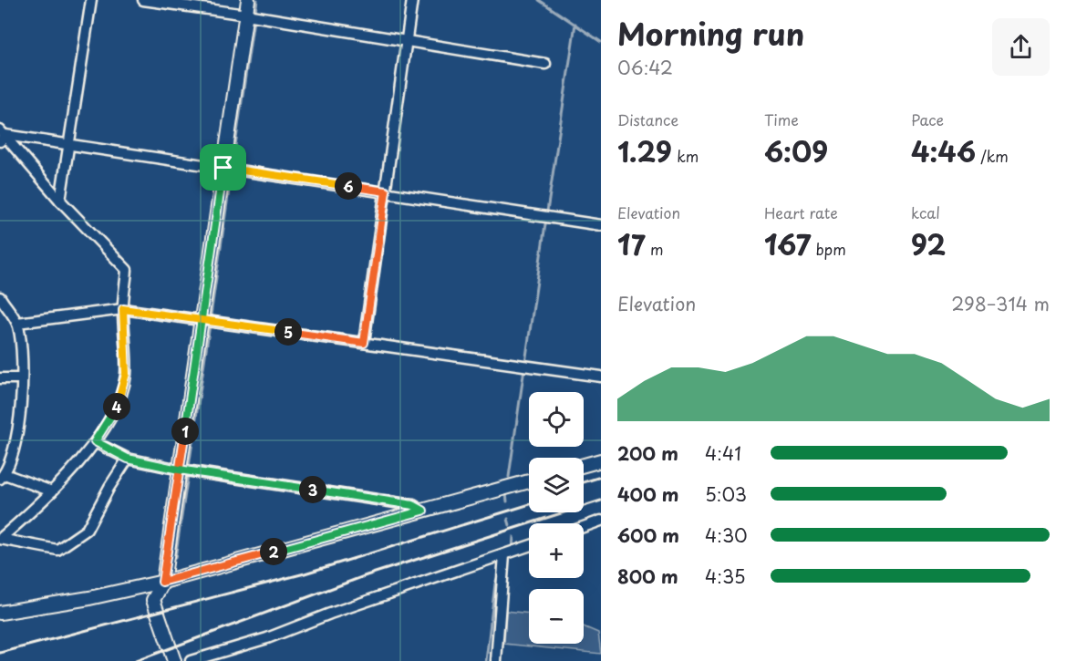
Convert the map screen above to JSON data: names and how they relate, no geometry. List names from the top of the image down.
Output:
{
  "page": {
    "heading": ["Morning run", "06:42"],
    "stats": [
      ["Distance", "1.29 km"],
      ["Time", "6:09"],
      ["Pace", "4:46 /km"],
      ["Elevation", "17 m"],
      ["Heart rate", "167 bpm"],
      ["kcal", "92"]
    ],
    "pins": [
      "6",
      "5",
      "4",
      "1",
      "3",
      "2"
    ],
    "chart": ["Elevation", "298–314 m"],
    "map_buttons": ["+", "−"],
    "list": [
      {
        "name": "200 m",
        "note": "4:41"
      },
      {
        "name": "400 m",
        "note": "5:03"
      },
      {
        "name": "600 m",
        "note": "4:30"
      },
      {
        "name": "800 m",
        "note": "4:35"
      }
    ]
  }
}
